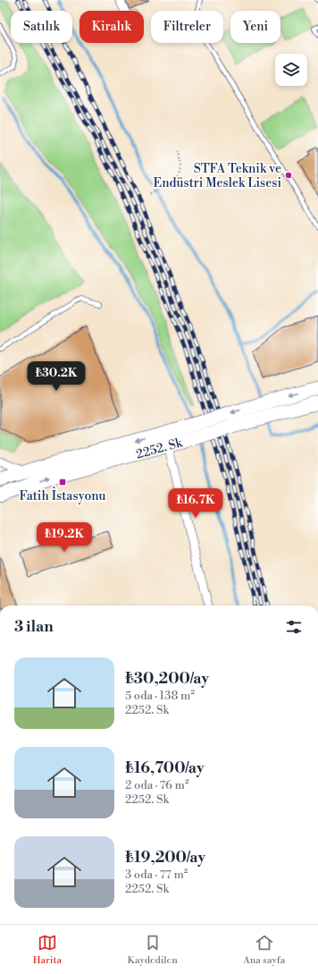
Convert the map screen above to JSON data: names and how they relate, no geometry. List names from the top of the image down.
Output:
{
  "streets": {
    "main road": ["2252. Sk"]
  },
  "places": {
    "other": ["STFA Teknik ve Endüstri Meslek Lisesi"],
    "transit": ["Fatih İstasyonu"]
  },
  "page": {
    "chip": [
      "Satılık",
      "Kiralık",
      "Filtreler",
      "Yeni"
    ],
    "price": ["₺30.2K", "₺16.7K", "₺19.2K"],
    "heading": "3 ilan",
    "list": [
      {
        "name": "₺30,200/ay",
        "note": "5 oda · 138 m² · 2252. Sk"
      },
      {
        "name": "₺16,700/ay",
        "note": "2 oda · 76 m² · 2252. Sk"
      },
      {
        "name": "₺19,200/ay",
        "note": "3 oda · 77 m² · 2252. Sk"
      }
    ],
    "tabs": ["Harita", "Kaydedilen", "Ana sayfa"]
  }
}
